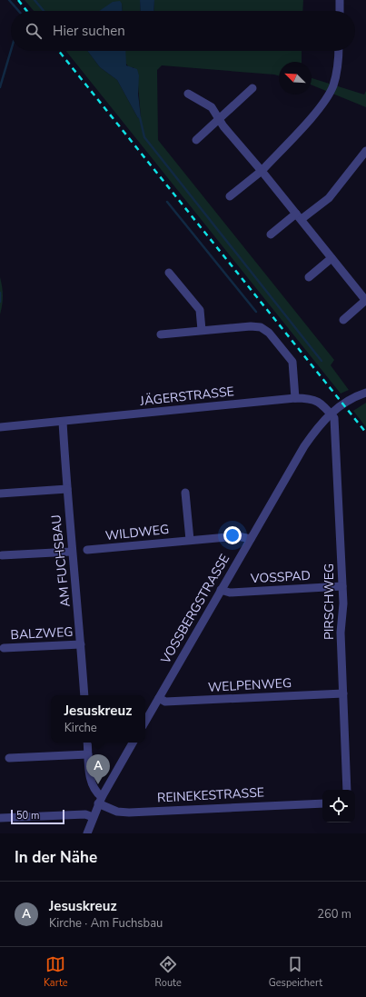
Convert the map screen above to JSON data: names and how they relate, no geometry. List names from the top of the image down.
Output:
{
  "streets": {
    "street": [
      "JÄGERSTRASSE",
      "WILDWEG",
      "AM FUCHSBAU",
      "VOSSPAD",
      "PIRSCHWEG",
      "VOSSBERGSTRASSE",
      "BALZWEG",
      "WELPENWEG",
      "REINEKESTRASSE"
    ]
  },
  "crossings": [
    ["JÄGERSTRASSE", "AM FUCHSBAU"],
    ["JÄGERSTRASSE", "PIRSCHWEG"],
    ["JÄGERSTRASSE", "VOSSBERGSTRASSE"],
    ["WILDWEG", "VOSSBERGSTRASSE"],
    ["AM FUCHSBAU", "BALZWEG"],
    ["VOSSPAD", "PIRSCHWEG"],
    ["VOSSPAD", "VOSSBERGSTRASSE"],
    ["PIRSCHWEG", "VOSSBERGSTRASSE"],
    ["PIRSCHWEG", "WELPENWEG"],
    ["VOSSBERGSTRASSE", "WELPENWEG"]
  ],
  "scale_bar": "50 m",
  "north": "top left",
  "page": {
    "search": "Hier suchen",
    "popup": ["Jesuskreuz", "Kirche"],
    "pins": "A",
    "scale": "50 m",
    "heading": "In der Nähe",
    "list": [
      {
        "mark": "A",
        "name": "Jesuskreuz",
        "note": "Kirche · Am Fuchsbau",
        "value": "260 m"
      }
    ],
    "nav": ["Karte", "Route", "Gespeichert"]
  }
}
